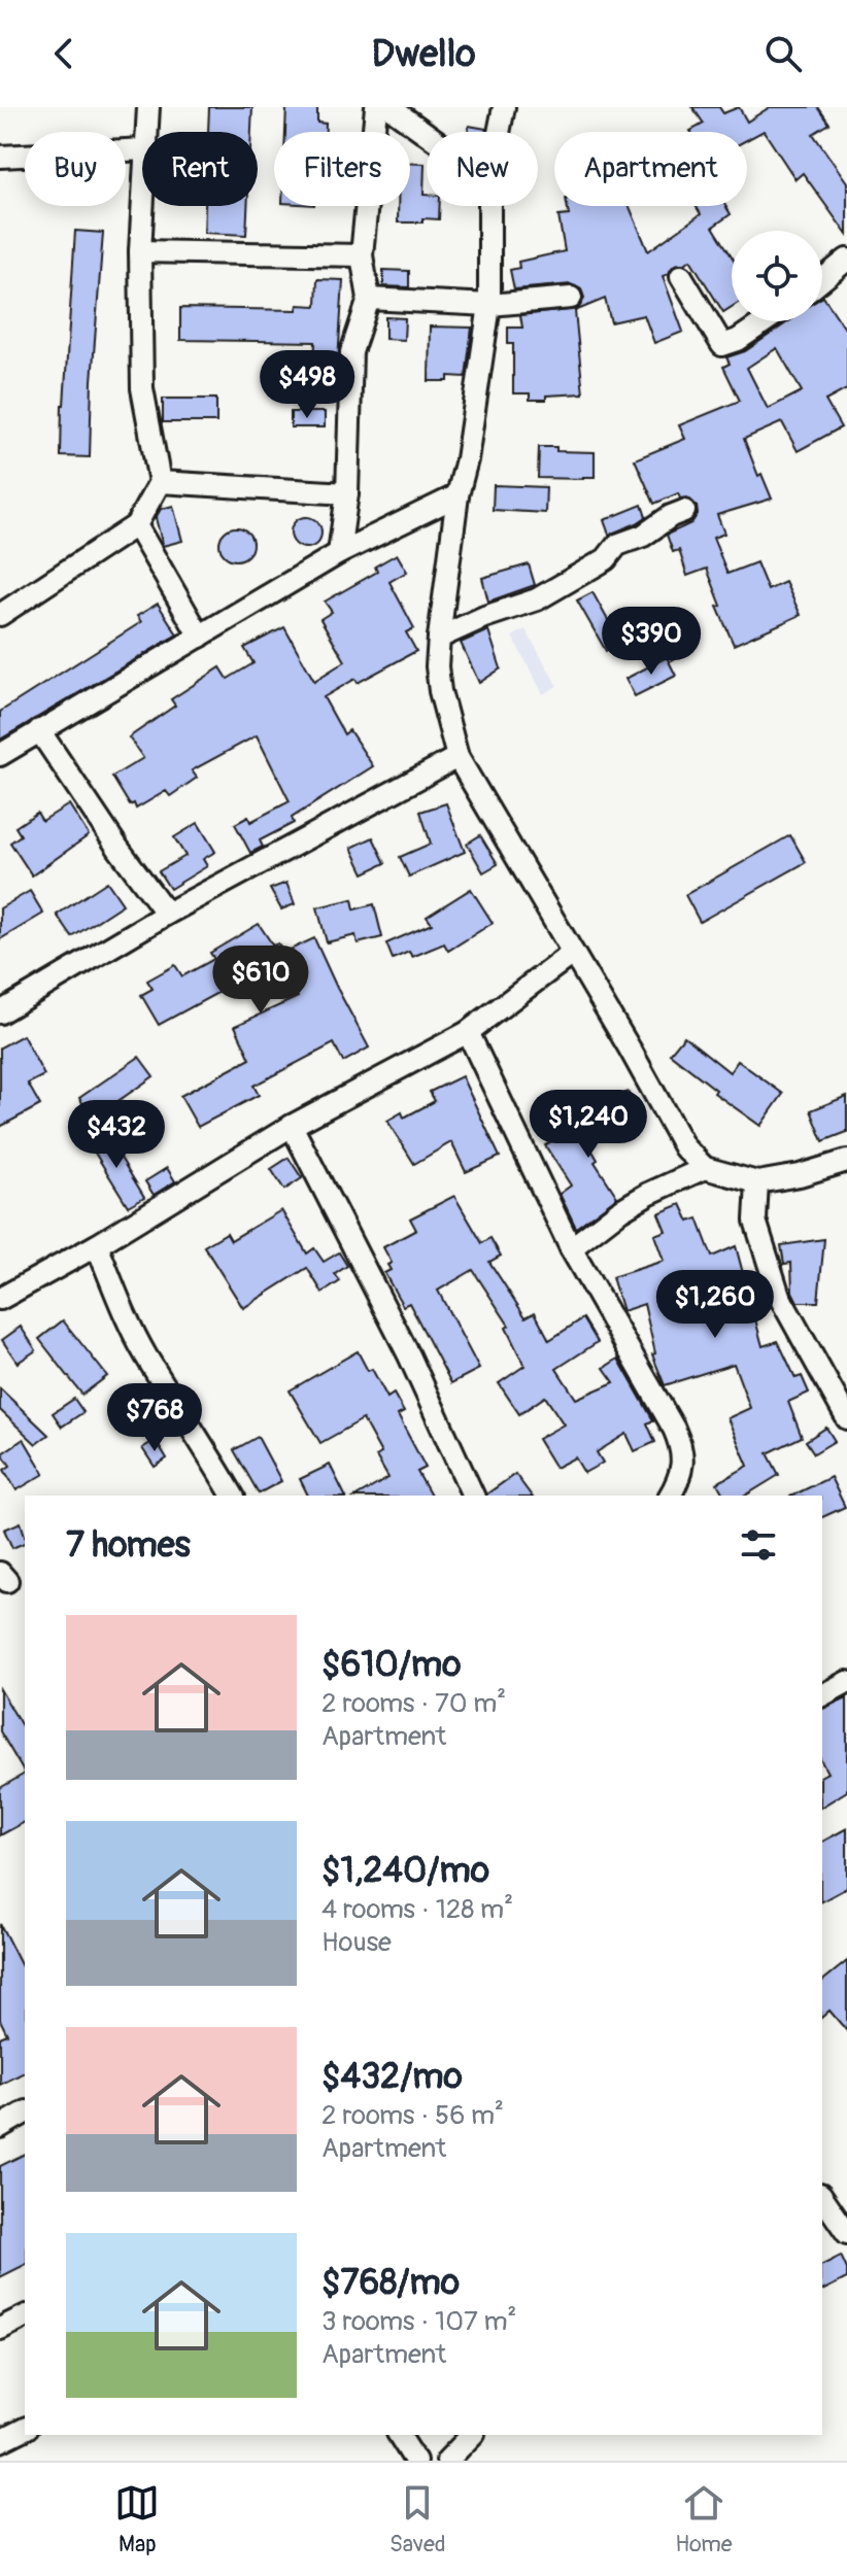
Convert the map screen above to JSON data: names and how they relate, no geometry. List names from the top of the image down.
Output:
{
  "page": {
    "header": "Dwello",
    "chip": [
      "Buy",
      "Rent",
      "Filters",
      "New",
      "Apartment"
    ],
    "price": [
      "$498",
      "$390",
      "$610",
      "$1,240",
      "$432",
      "$1,260",
      "$768"
    ],
    "heading": "7 homes",
    "list": [
      {
        "name": "$610/mo",
        "note": "2 rooms · 70 m² · Apartment"
      },
      {
        "name": "$1,240/mo",
        "note": "4 rooms · 128 m² · House"
      },
      {
        "name": "$432/mo",
        "note": "2 rooms · 56 m² · Apartment"
      },
      {
        "name": "$768/mo",
        "note": "3 rooms · 107 m² · Apartment"
      }
    ],
    "tabs": ["Map", "Saved", "Home"]
  }
}
